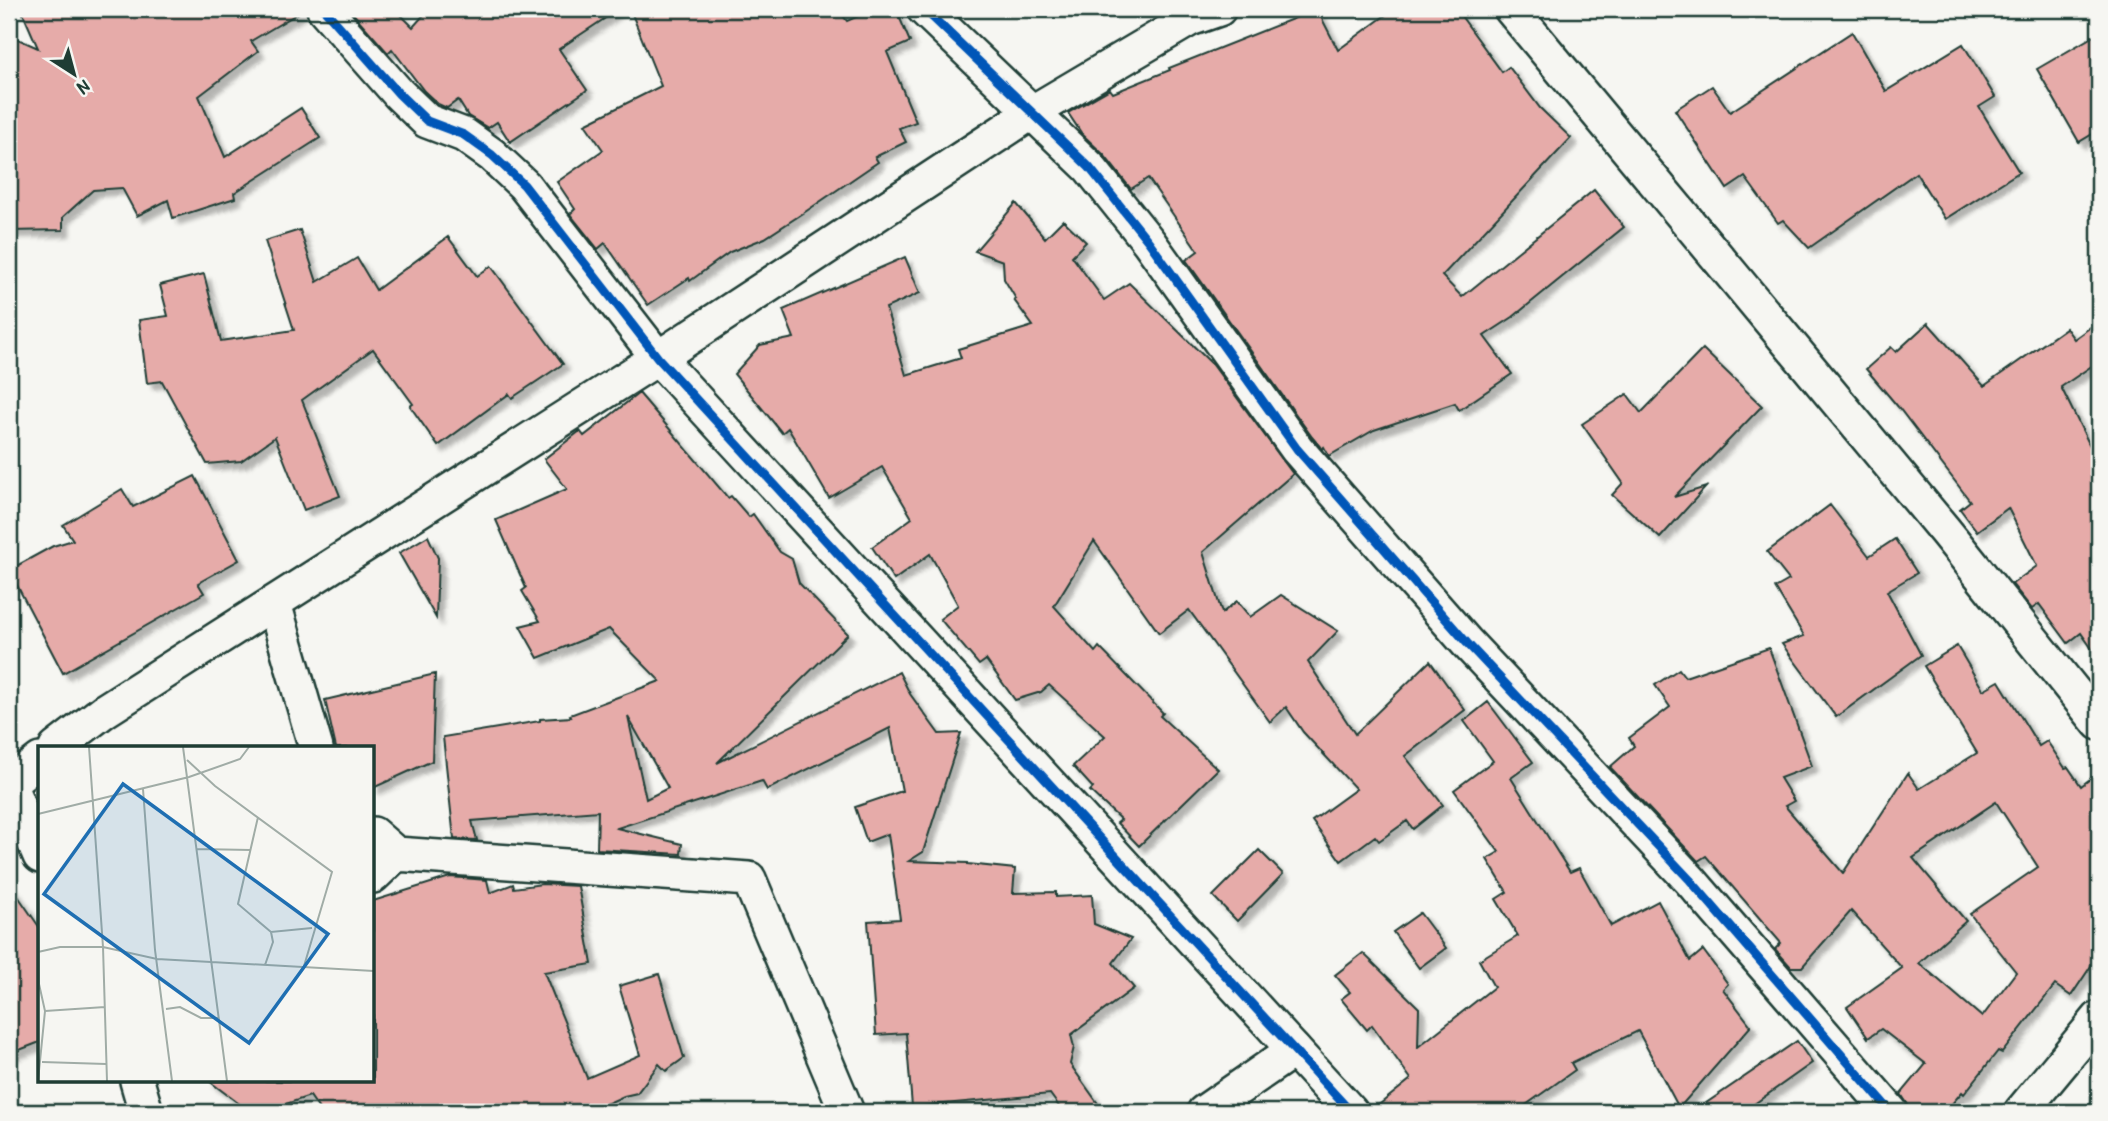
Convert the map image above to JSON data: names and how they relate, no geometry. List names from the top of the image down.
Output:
{
  "north": "bottom right"
}
